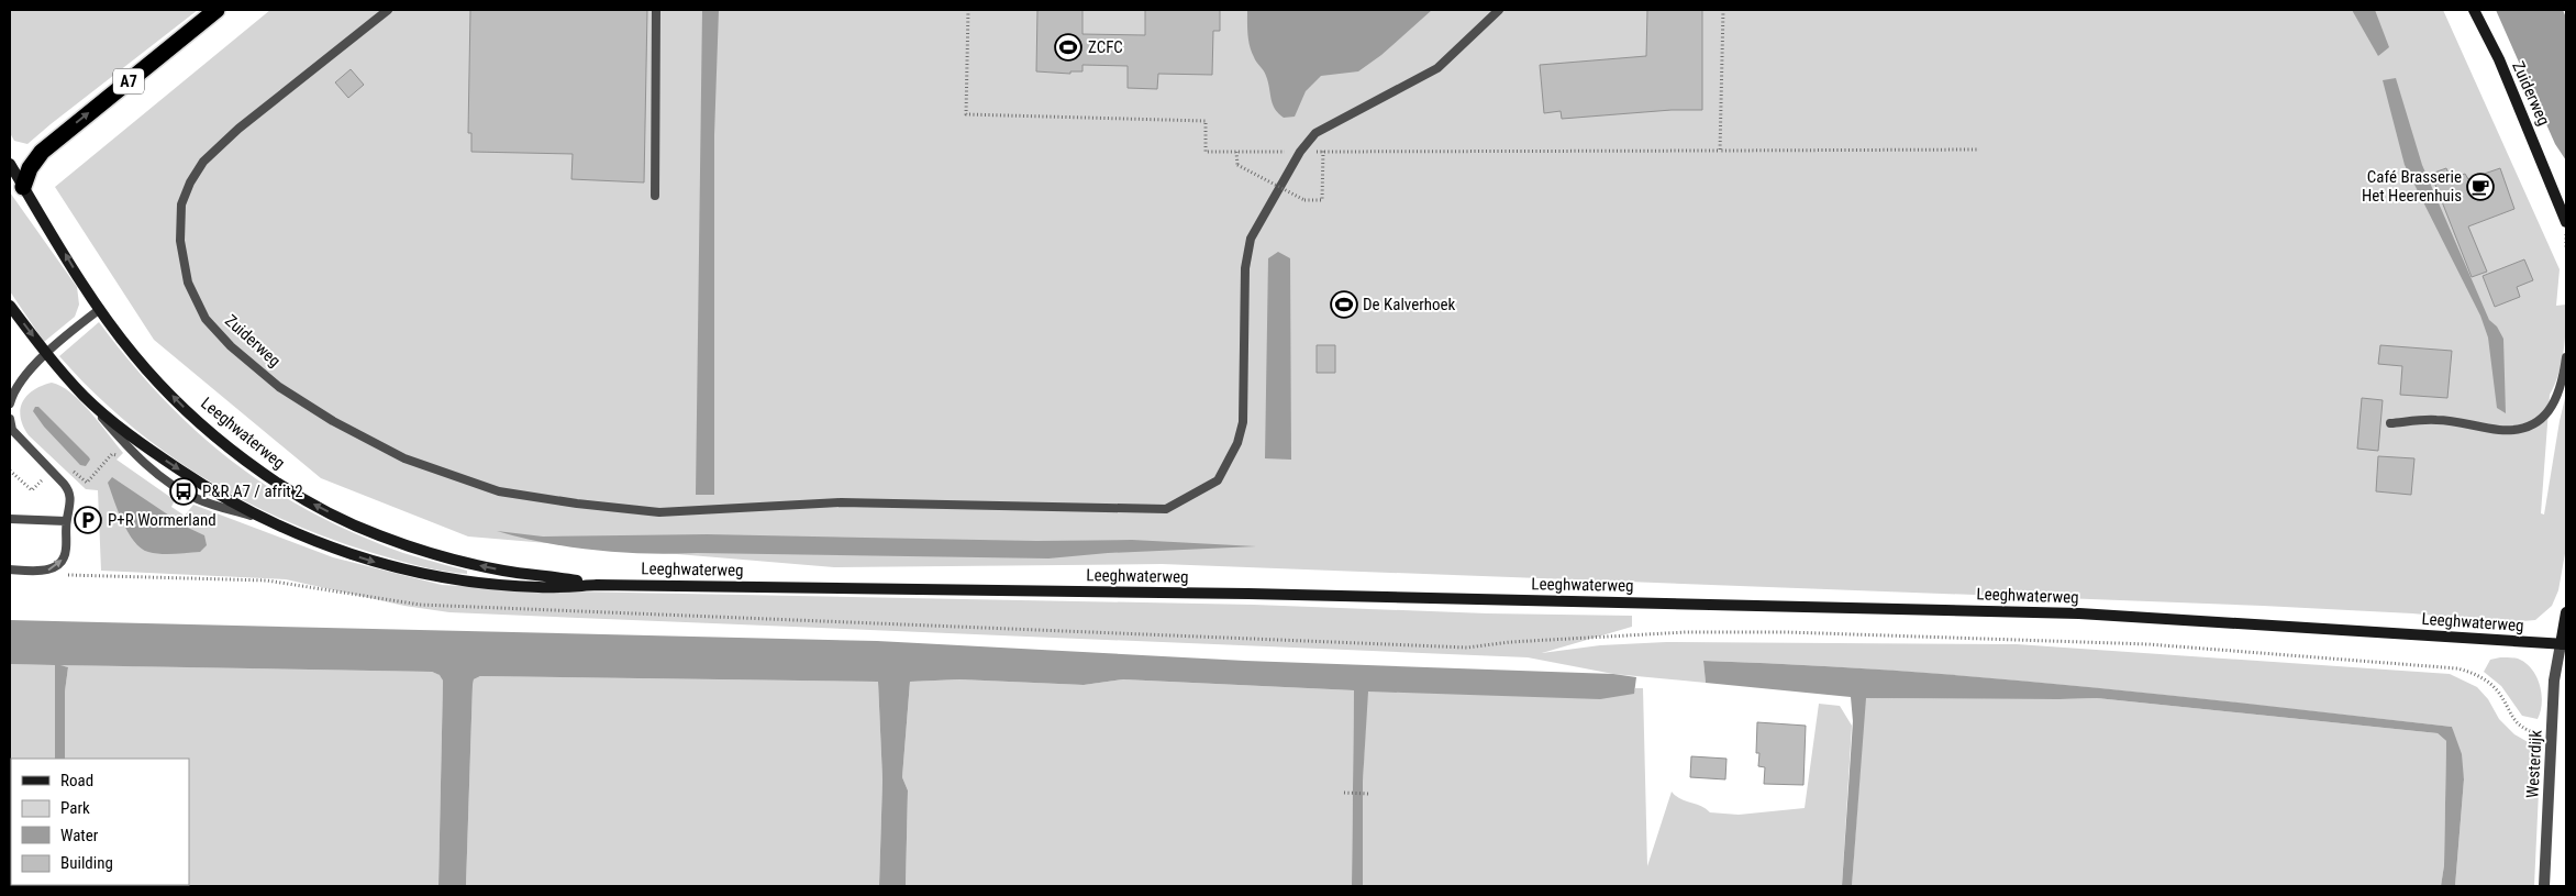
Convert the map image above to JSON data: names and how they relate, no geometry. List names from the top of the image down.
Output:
{
  "streets": {
    "highway": ["A7"],
    "main road": ["Zuiderweg", "Leeghwaterweg"],
    "street": ["Westerdijk"]
  },
  "crossings": [
    ["A7", "Leeghwaterweg"],
    ["Leeghwaterweg", "Westerdijk"]
  ],
  "places": {
    "sports": ["ZCFC", "De Kalverhoek"],
    "cafe": ["Café Brasserie Het Heerenhuis"],
    "bus stop": ["P&R A7 / afrit 2"],
    "parking": ["P+R Wormerland"]
  },
  "legend": [
    "Road",
    "Park",
    "Water",
    "Building"
  ]
}
